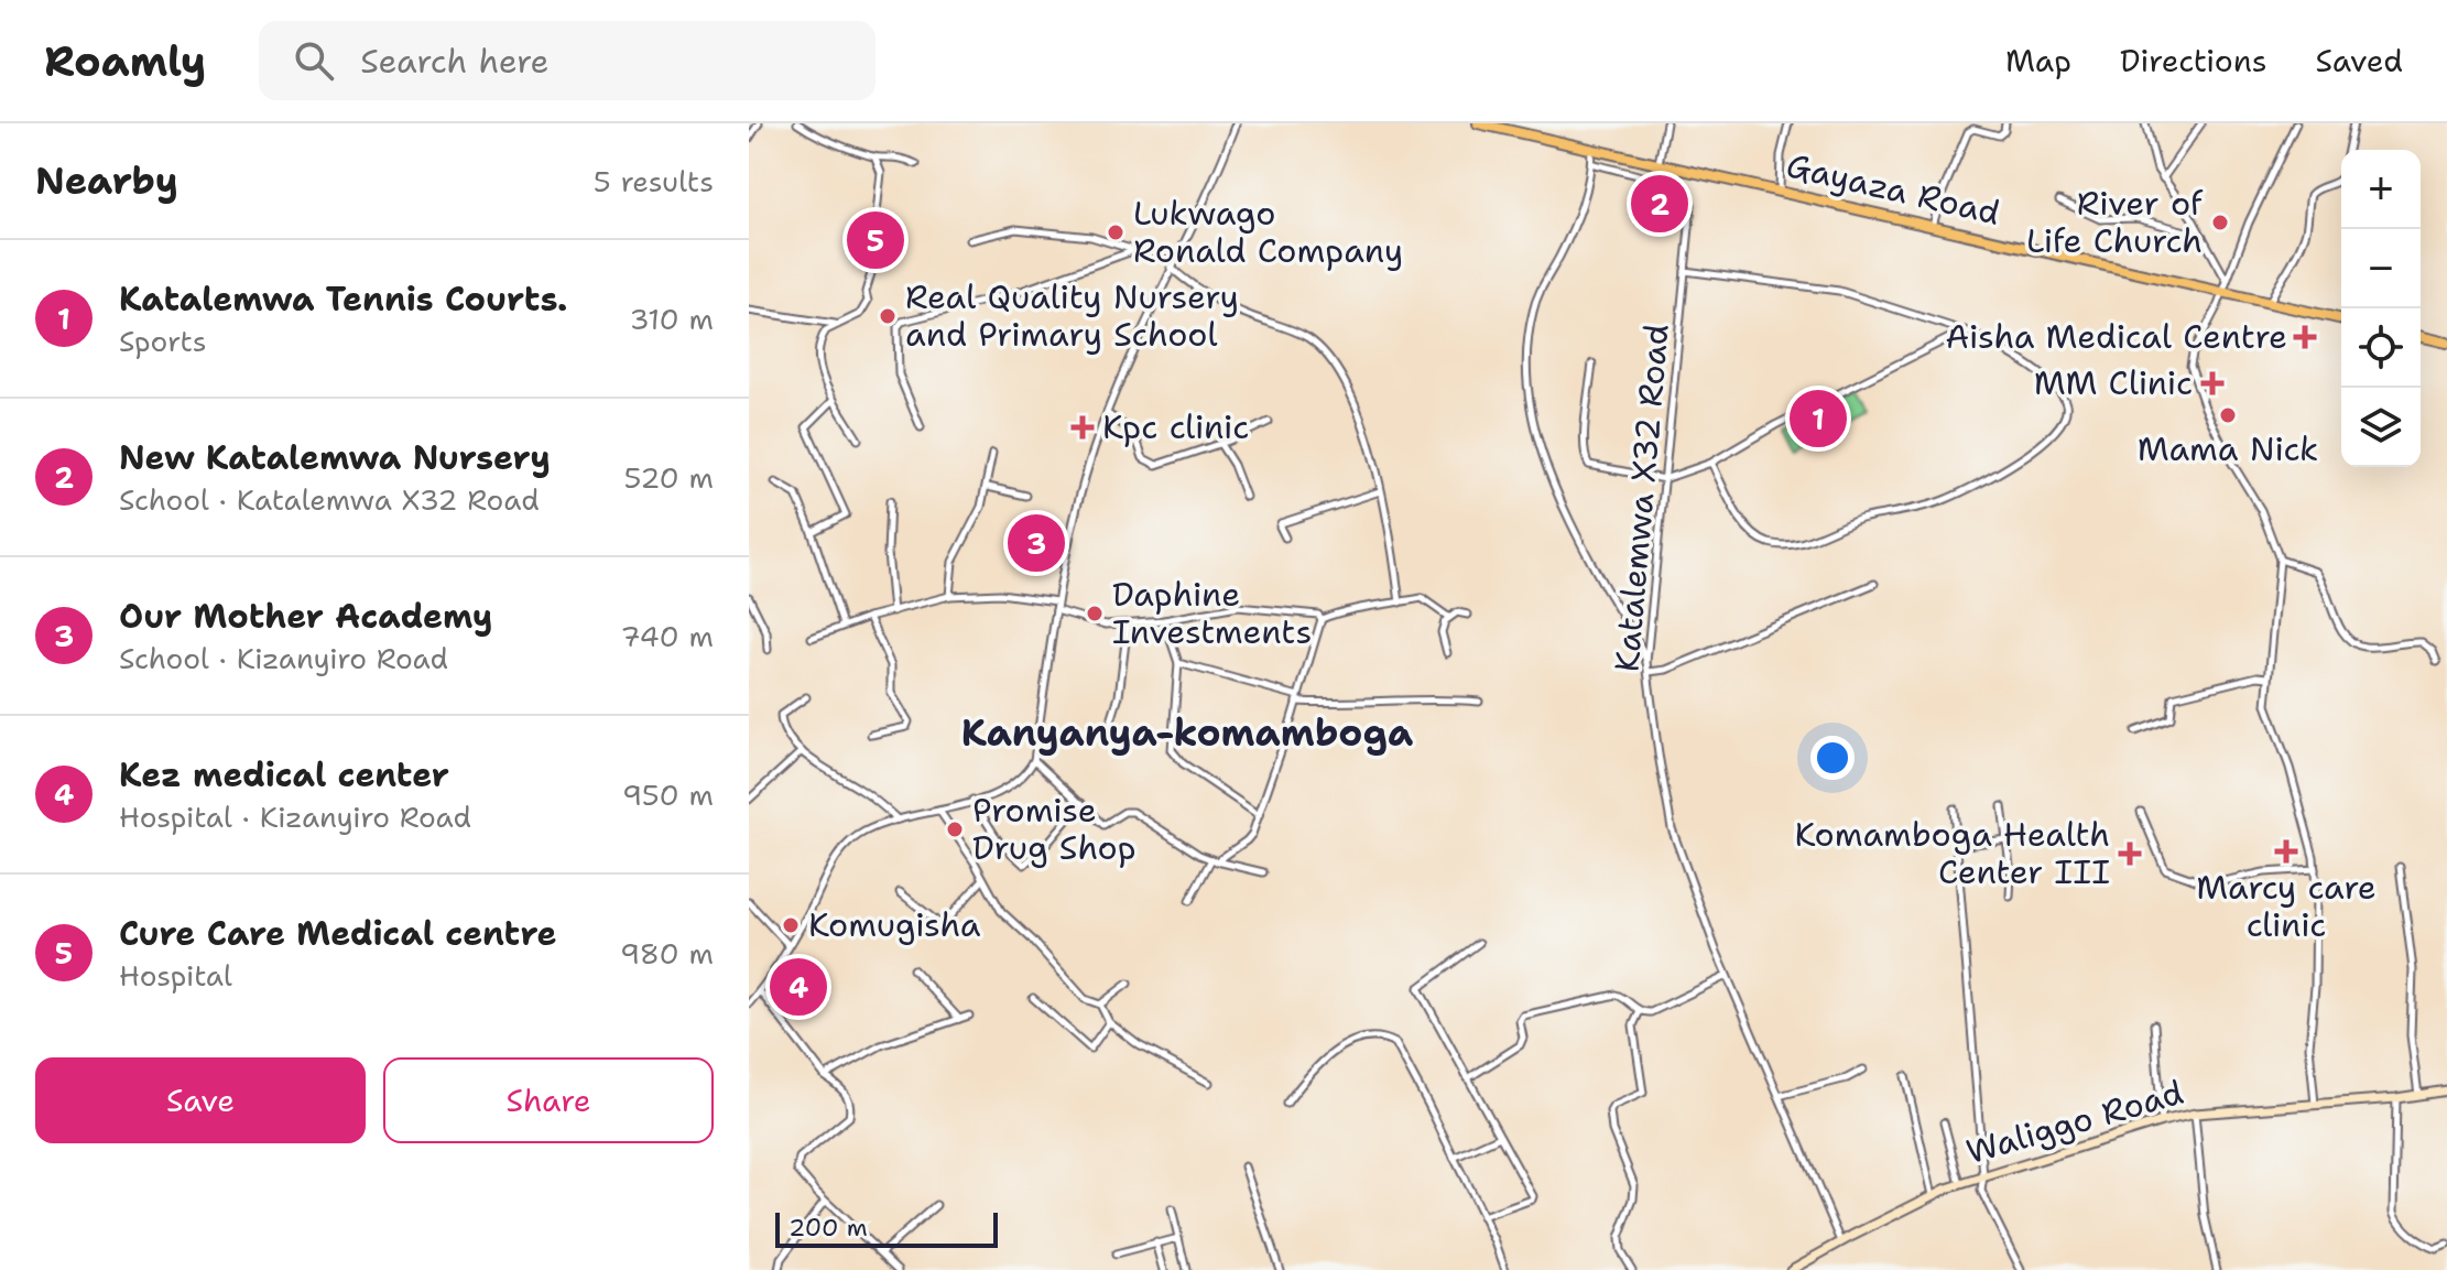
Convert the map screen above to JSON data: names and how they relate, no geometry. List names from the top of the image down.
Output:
{
  "streets": {
    "main road": ["Gayaza Road"],
    "street": ["Katalemwa X32 Road", "Waliggo Road"]
  },
  "crossings": [
    ["Katalemwa X32 Road", "Waliggo Road"]
  ],
  "districts": ["Kanyanya-komamboga"],
  "places": {
    "other": [
      "River of Life Church",
      "Lukwago Ronald Company",
      "Real Quality Nursery and Primary School",
      "Mama Nick",
      "Daphine Investments",
      "Promise Drug Shop",
      "Komugisha"
    ],
    "health": [
      "Aisha Medical Centre",
      "MM Clinic",
      "Kpc clinic",
      "Marcy care clinic",
      "Komamboga Health Center III"
    ]
  },
  "scale_bar": "200 m",
  "page": {
    "header": "Roamly",
    "search": "Search here",
    "nav": ["Map", "Directions", "Saved"],
    "heading": ["Nearby", "5 results"],
    "map_buttons": ["+", "−"],
    "pins": [
      "2",
      "5",
      "1",
      "3",
      "4"
    ],
    "list": [
      {
        "mark": "1",
        "name": "Katalemwa Tennis Courts.",
        "note": "Sports",
        "value": "310 m"
      },
      {
        "mark": "2",
        "name": "New Katalemwa Nursery",
        "note": "School · Katalemwa X32 Road",
        "value": "520 m"
      },
      {
        "mark": "3",
        "name": "Our Mother Academy",
        "note": "School · Kizanyiro Road",
        "value": "740 m"
      },
      {
        "mark": "4",
        "name": "Kez medical center",
        "note": "Hospital · Kizanyiro Road",
        "value": "950 m"
      },
      {
        "mark": "5",
        "name": "Cure Care Medical centre",
        "note": "Hospital",
        "value": "980 m"
      }
    ],
    "buttons": ["Save", "Share"],
    "scale": "200 m"
  }
}
